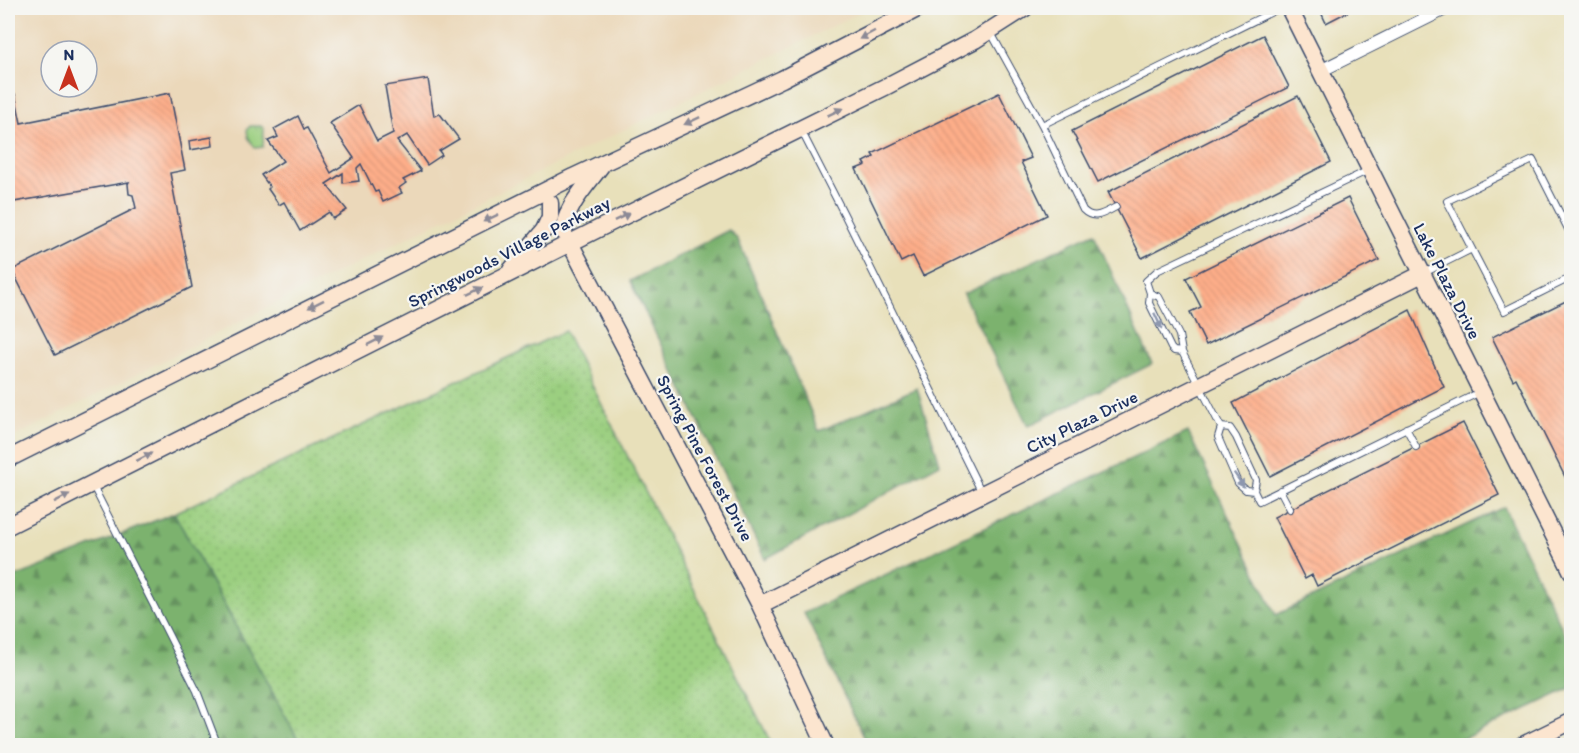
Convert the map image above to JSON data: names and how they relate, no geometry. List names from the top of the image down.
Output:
{
  "streets": {
    "main road": [
      "Springwoods Village Parkway",
      "Lake Plaza Drive",
      "City Plaza Drive",
      "Spring Pine Forest Drive"
    ]
  },
  "crossings": [
    ["Springwoods Village Parkway", "Spring Pine Forest Drive"],
    ["Lake Plaza Drive", "City Plaza Drive"],
    ["City Plaza Drive", "Spring Pine Forest Drive"]
  ],
  "north": "top"
}
